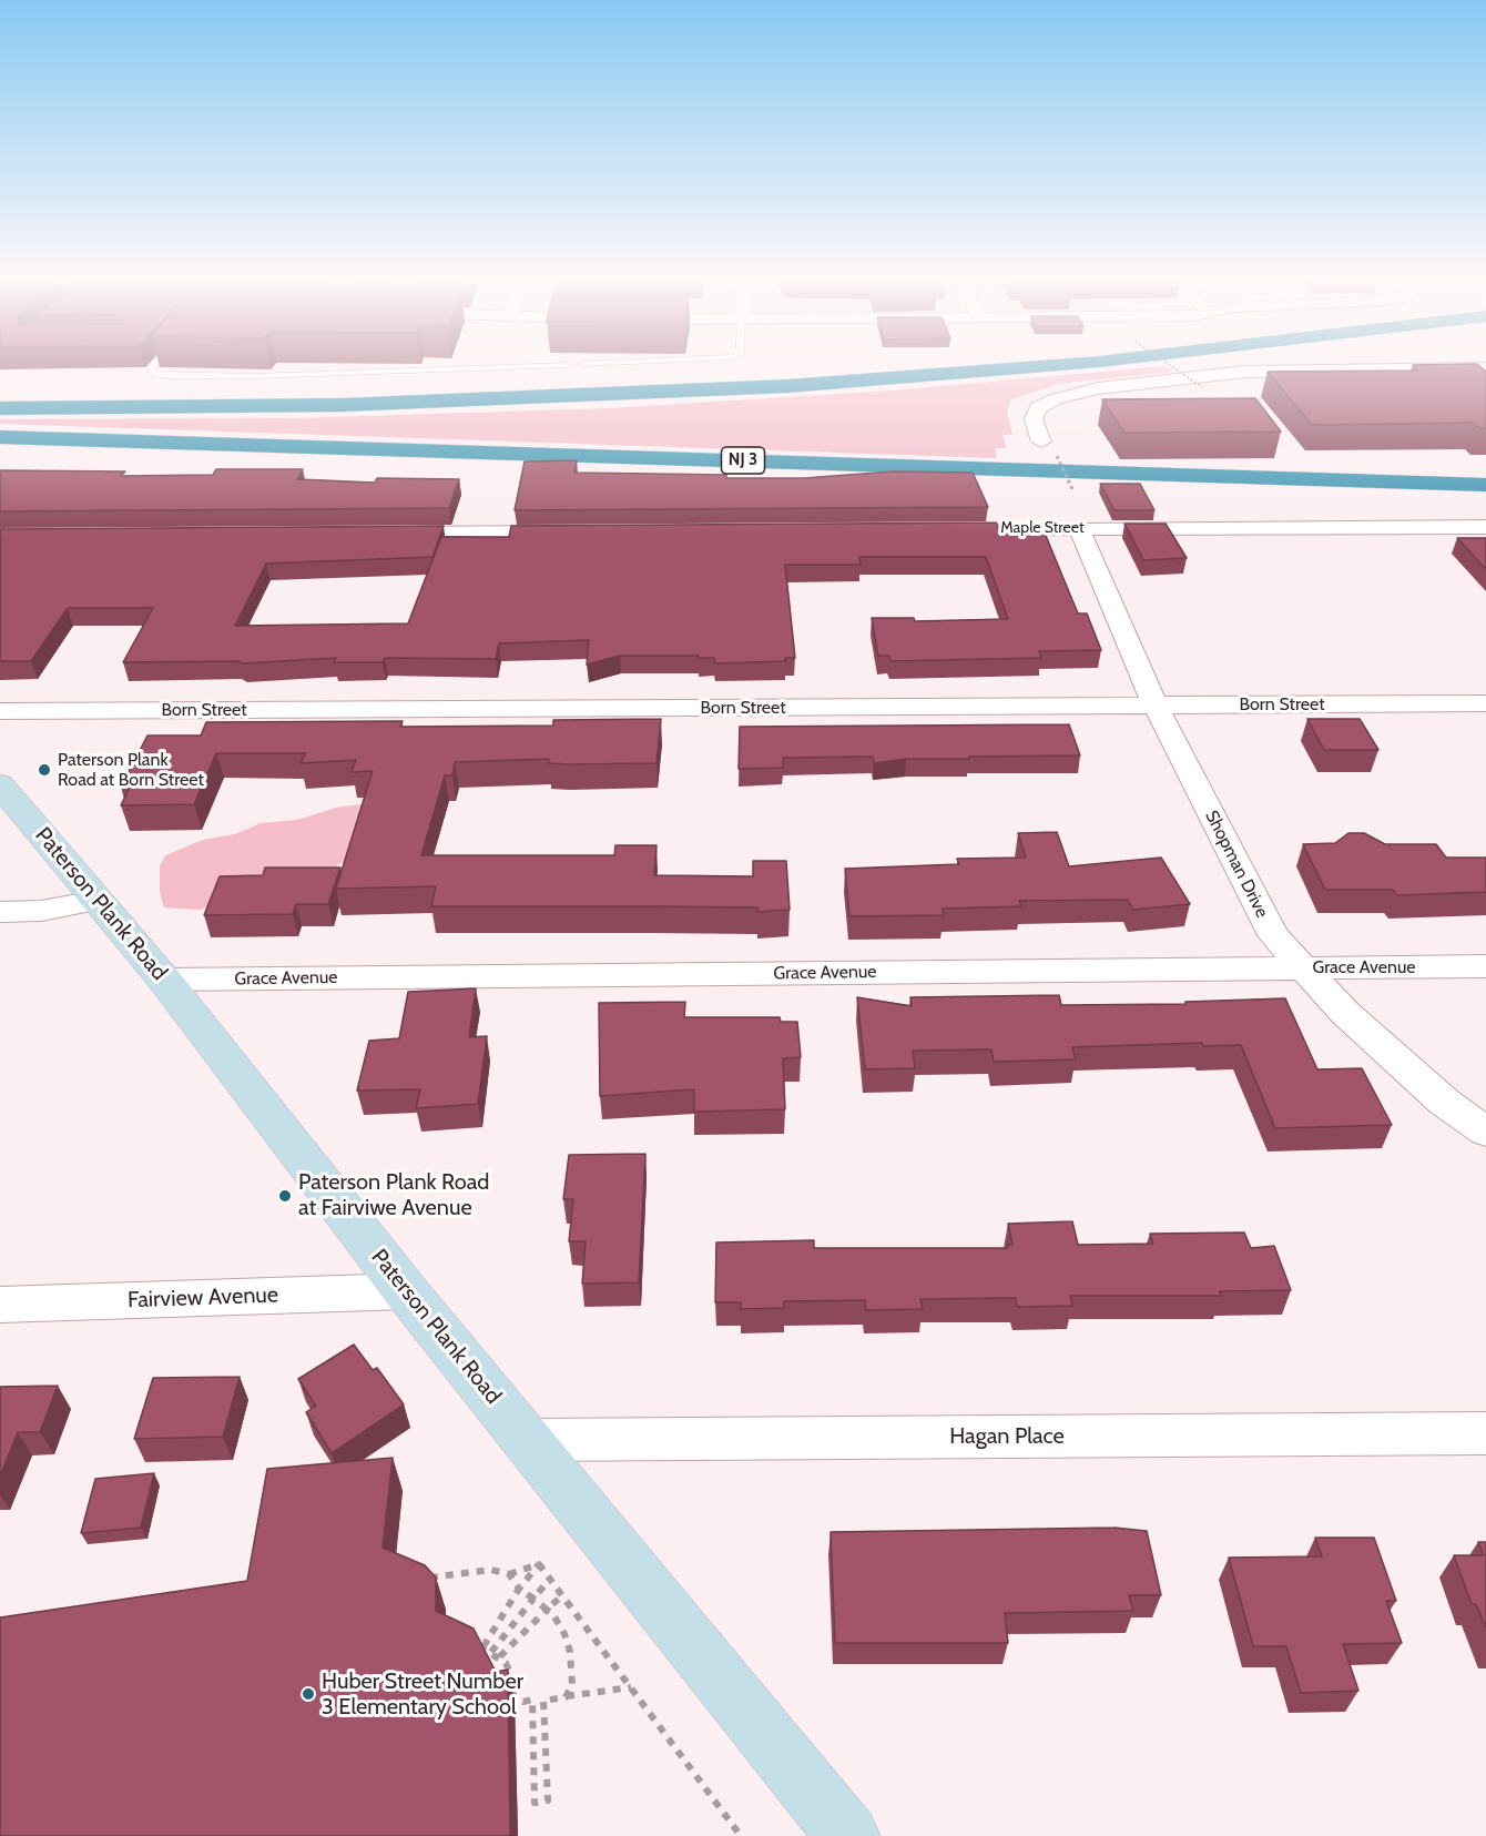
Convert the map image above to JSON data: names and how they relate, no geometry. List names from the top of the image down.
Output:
{
  "streets": {
    "highway": ["NJ 3"],
    "street": [
      "Maple Street",
      "Born Street",
      "Shopman Drive",
      "Paterson Plank Road",
      "Grace Avenue",
      "Fairview Avenue",
      "Hagan Place"
    ]
  },
  "crossings": [
    ["Maple Street", "Shopman Drive"],
    ["Born Street", "Shopman Drive"],
    ["Shopman Drive", "Grace Avenue"],
    ["Paterson Plank Road", "Grace Avenue"],
    ["Paterson Plank Road", "Fairview Avenue"],
    ["Paterson Plank Road", "Hagan Place"]
  ],
  "places": ["Paterson Plank Road at Born Street", "Paterson Plank Road at Fairviwe Avenue", "Huber Street Number 3 Elementary School"]
}
